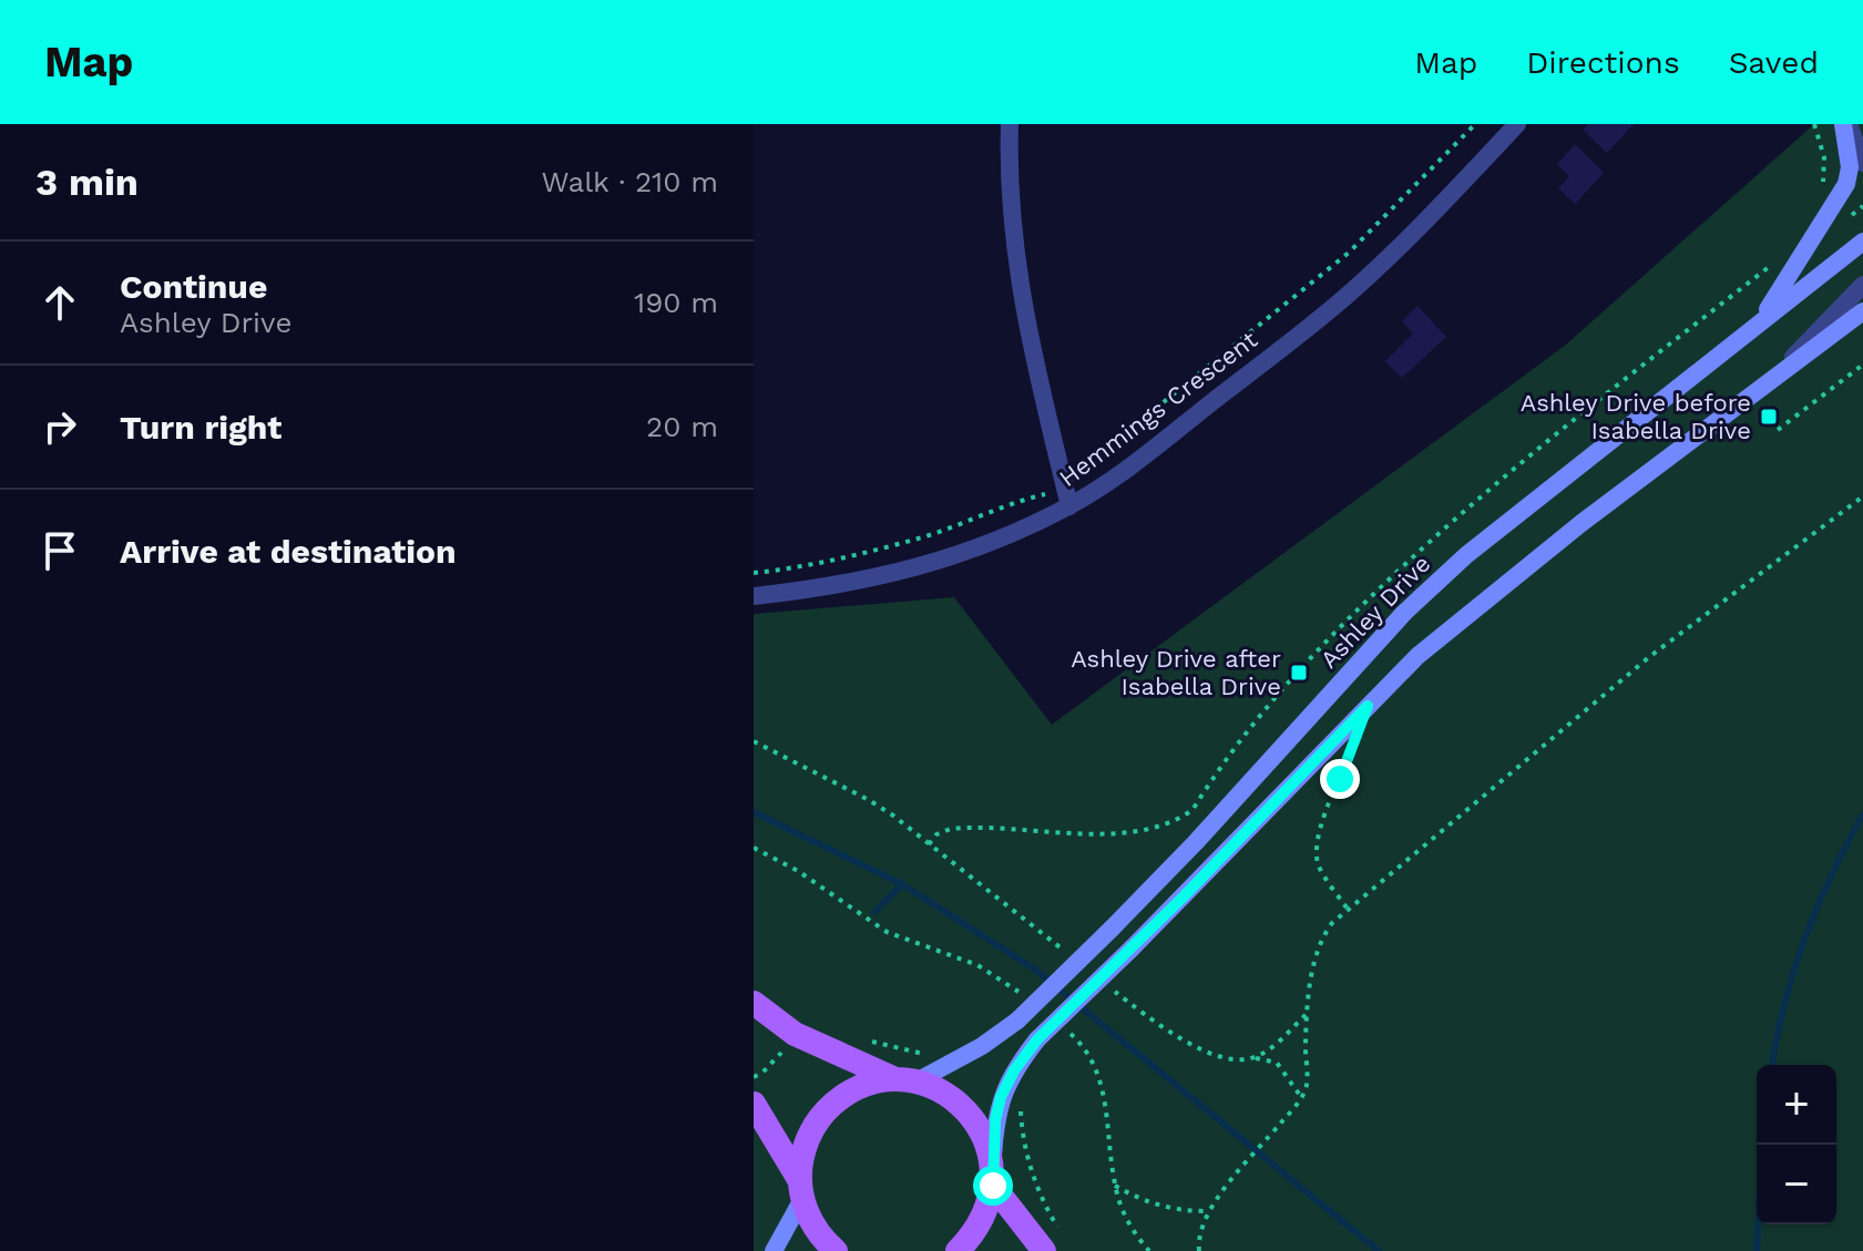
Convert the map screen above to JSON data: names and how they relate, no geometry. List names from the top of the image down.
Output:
{
  "streets": {
    "main road": ["Ashley Drive"],
    "street": ["Hemmings Crescent"]
  },
  "places": {
    "transit": ["Ashley Drive before Isabella Drive", "Ashley Drive after Isabella Drive"]
  },
  "page": {
    "header": "Map",
    "nav": ["Map", "Directions", "Saved"],
    "heading": ["3 min", "Walk · 210 m"],
    "list": [
      ["Continue", "Ashley Drive", "190 m"],
      ["Turn right", "20 m"],
      "Arrive at destination"
    ],
    "map_buttons": ["+", "−"]
  }
}
